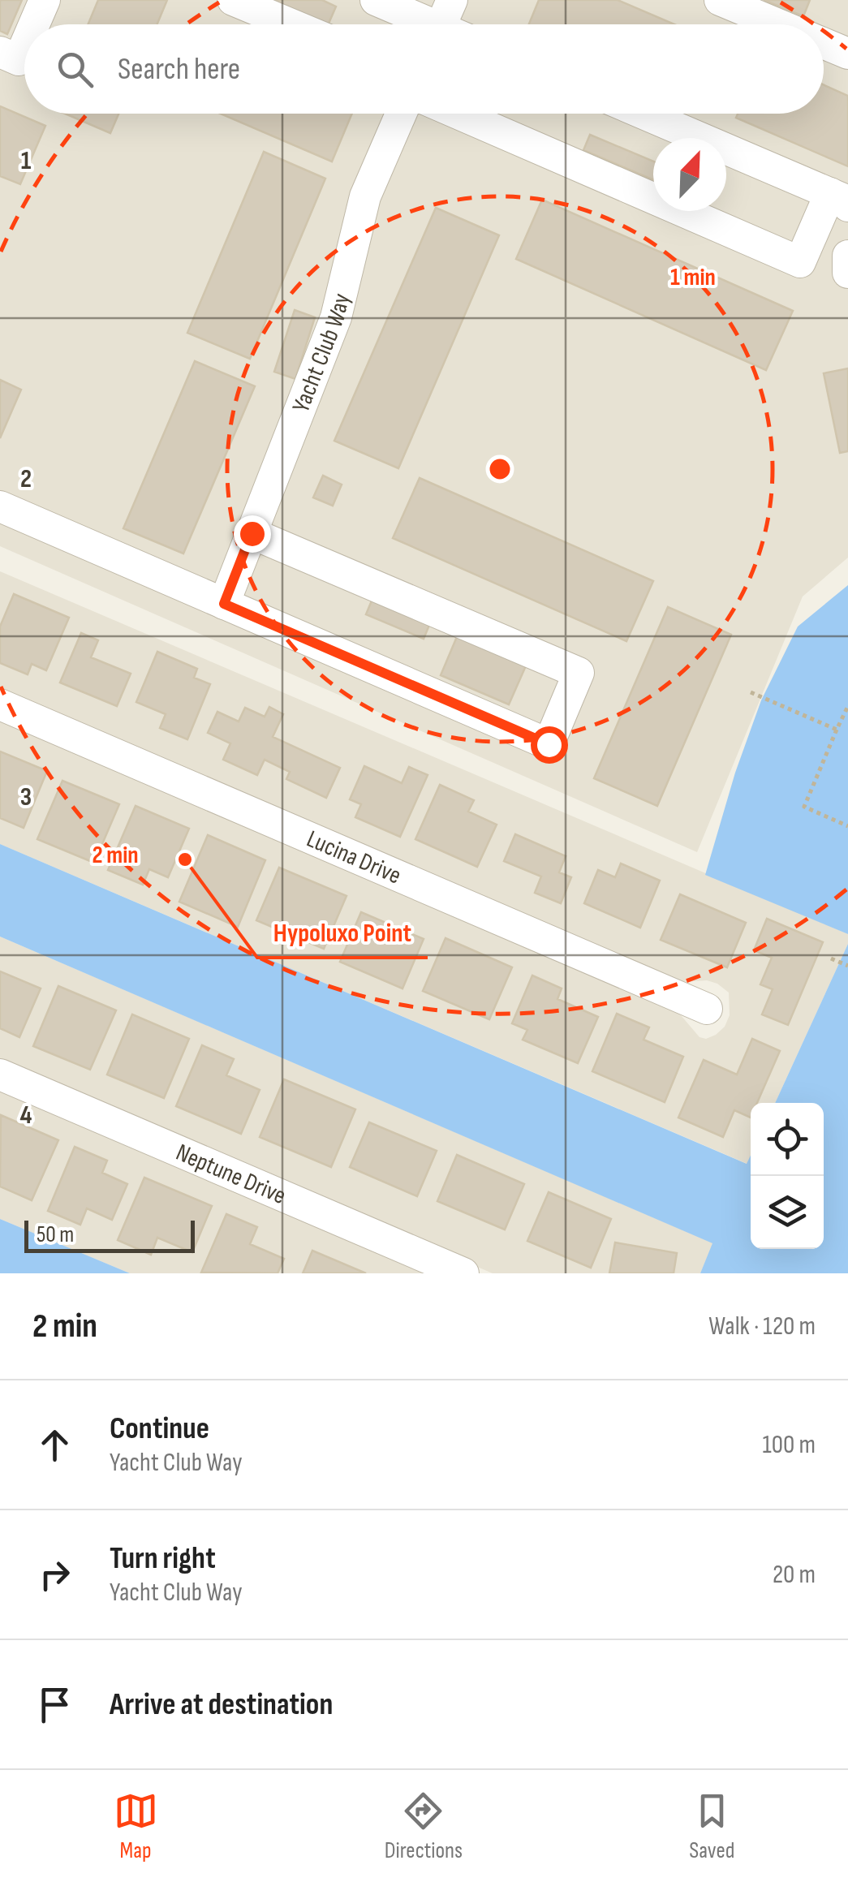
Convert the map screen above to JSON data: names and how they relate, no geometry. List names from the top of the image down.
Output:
{
  "streets": {
    "street": ["Yacht Club Way", "Lucina Drive", "Neptune Drive"]
  },
  "places": ["Hypoluxo Point"],
  "scale_bar": "50 m",
  "north": "top right",
  "page": {
    "search": "Search here",
    "scale": "50 m",
    "heading": ["2 min", "Walk · 120 m"],
    "list": [
      ["Continue", "Yacht Club Way", "100 m"],
      ["Turn right", "Yacht Club Way", "20 m"],
      "Arrive at destination"
    ],
    "nav": ["Map", "Directions", "Saved"]
  },
  "grid": {
    "rows": [
      "1",
      "2",
      "3",
      "4"
    ]
  },
  "rings": ["1 min", "2 min"]
}
